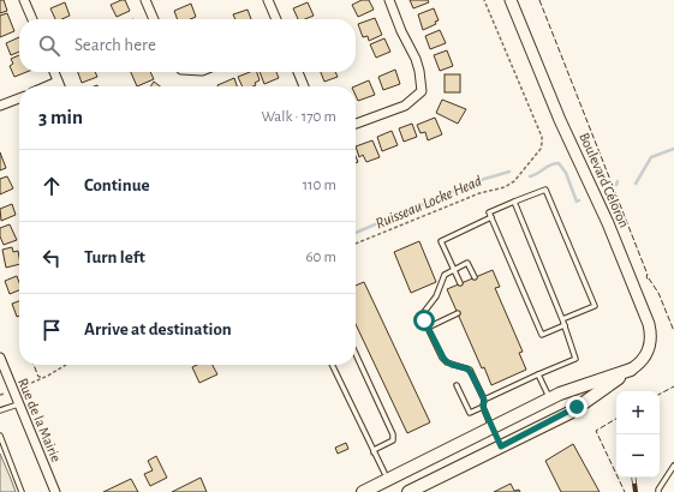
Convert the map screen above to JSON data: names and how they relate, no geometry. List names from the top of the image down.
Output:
{
  "streets": {
    "street": ["Boulevard Céloron", "Rue de la Mairie"]
  },
  "water": ["Ruisseau Locke Head"],
  "page": {
    "search": "Search here",
    "heading": ["3 min", "Walk · 170 m"],
    "list": [
      ["Continue", "110 m"],
      ["Turn left", "60 m"],
      "Arrive at destination"
    ],
    "map_buttons": ["+", "−"]
  }
}
